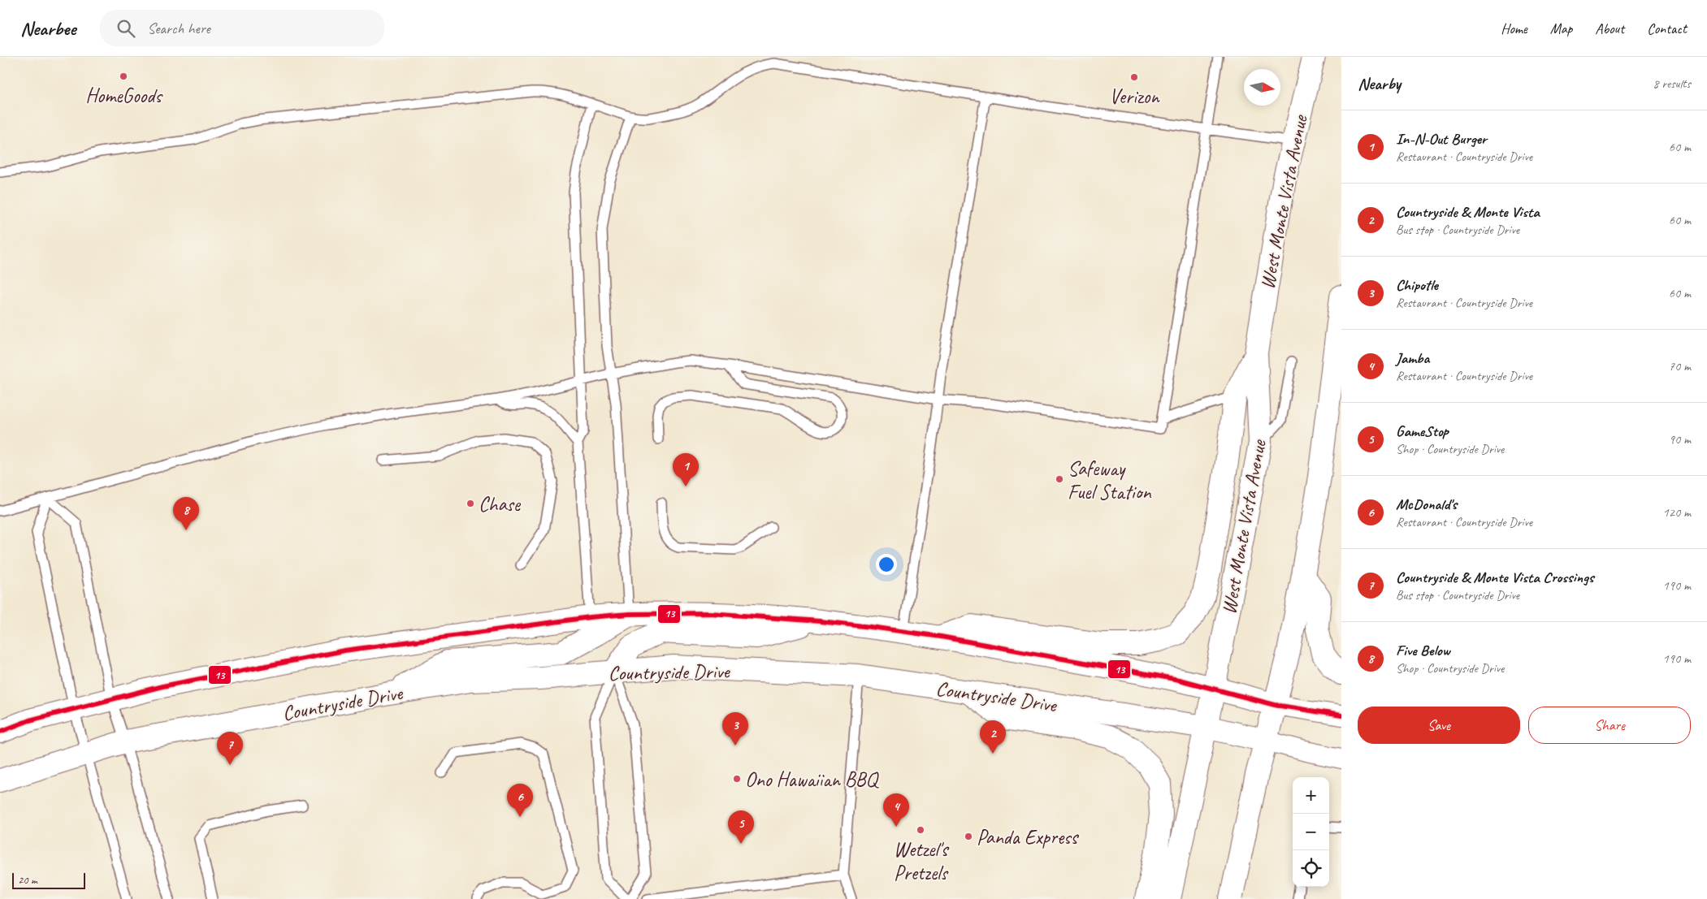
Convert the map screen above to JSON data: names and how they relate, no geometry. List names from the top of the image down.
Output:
{
  "streets": {
    "street": ["West Monte Vista Avenue", "Countryside Drive"]
  },
  "crossings": [
    ["West Monte Vista Avenue", "Countryside Drive"]
  ],
  "places": [
    "HomeGoods",
    "Verizon",
    "Safeway Fuel Station",
    "Chase",
    "Ono Hawaiian BBQ",
    "Wetzel's Pretzels",
    "Panda Express"
  ],
  "lines": ["transit line 13"],
  "scale_bar": "20 m",
  "north": "right",
  "page": {
    "header": "Nearbee",
    "search": "Search here",
    "nav": [
      "Home",
      "Map",
      "About",
      "Contact"
    ],
    "heading": ["Nearby", "8 results"],
    "list": [
      {
        "mark": "1",
        "name": "In-N-Out Burger",
        "note": "Restaurant · Countryside Drive",
        "value": "60 m"
      },
      {
        "mark": "2",
        "name": "Countryside & Monte Vista",
        "note": "Bus stop · Countryside Drive",
        "value": "60 m"
      },
      {
        "mark": "3",
        "name": "Chipotle",
        "note": "Restaurant · Countryside Drive",
        "value": "60 m"
      },
      {
        "mark": "4",
        "name": "Jamba",
        "note": "Restaurant · Countryside Drive",
        "value": "70 m"
      },
      {
        "mark": "5",
        "name": "GameStop",
        "note": "Shop · Countryside Drive",
        "value": "90 m"
      },
      {
        "mark": "6",
        "name": "McDonald's",
        "note": "Restaurant · Countryside Drive",
        "value": "120 m"
      },
      {
        "mark": "7",
        "name": "Countryside & Monte Vista Crossings",
        "note": "Bus stop · Countryside Drive",
        "value": "190 m"
      },
      {
        "mark": "8",
        "name": "Five Below",
        "note": "Shop · Countryside Drive",
        "value": "190 m"
      }
    ],
    "pins": [
      "1",
      "8",
      "3",
      "2",
      "7",
      "6",
      "4",
      "5"
    ],
    "buttons": ["Save", "Share"],
    "map_buttons": ["+", "−"],
    "scale": "20 m"
  }
}
